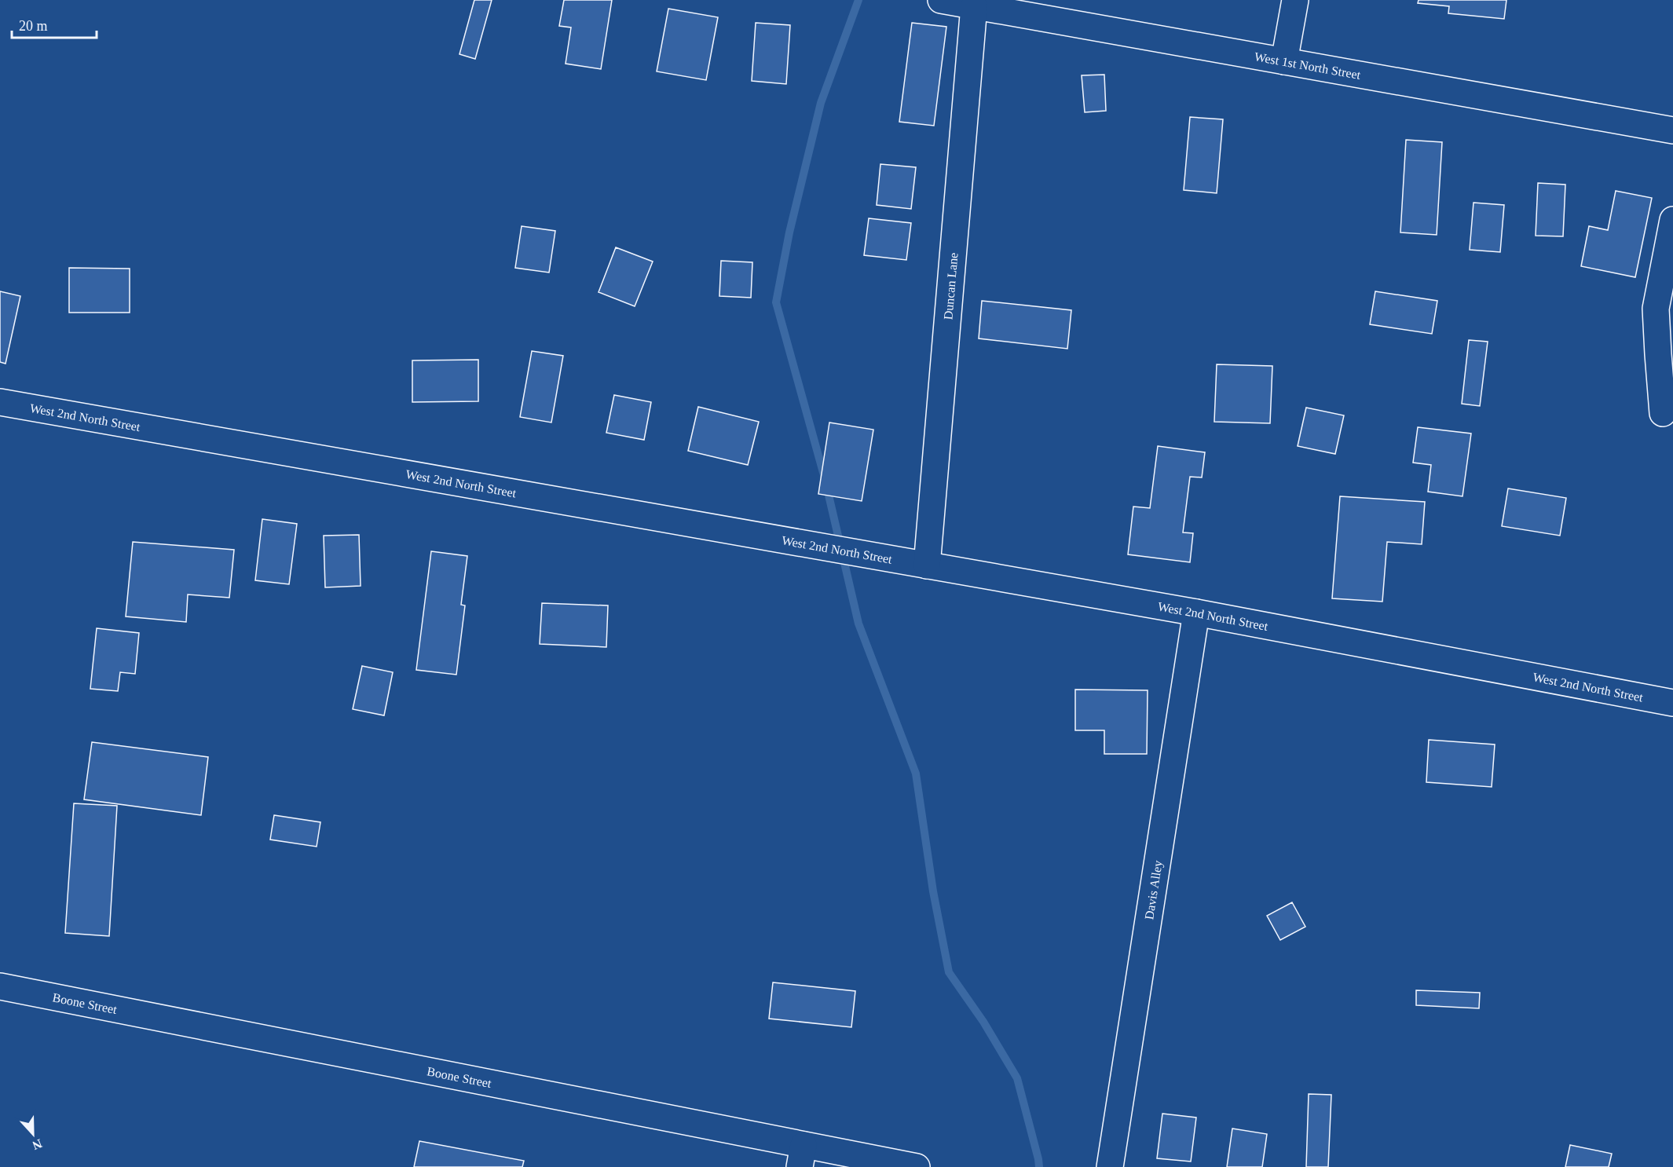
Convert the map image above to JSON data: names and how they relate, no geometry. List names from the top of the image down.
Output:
{
  "streets": {
    "street": [
      "West 1st North Street",
      "Duncan Lane",
      "West 2nd North Street",
      "Davis Alley",
      "Boone Street"
    ]
  },
  "crossings": [
    ["West 1st North Street", "Duncan Lane"],
    ["Duncan Lane", "West 2nd North Street"],
    ["West 2nd North Street", "Davis Alley"]
  ],
  "scale_bar": "20 m",
  "north": "bottom"
}
